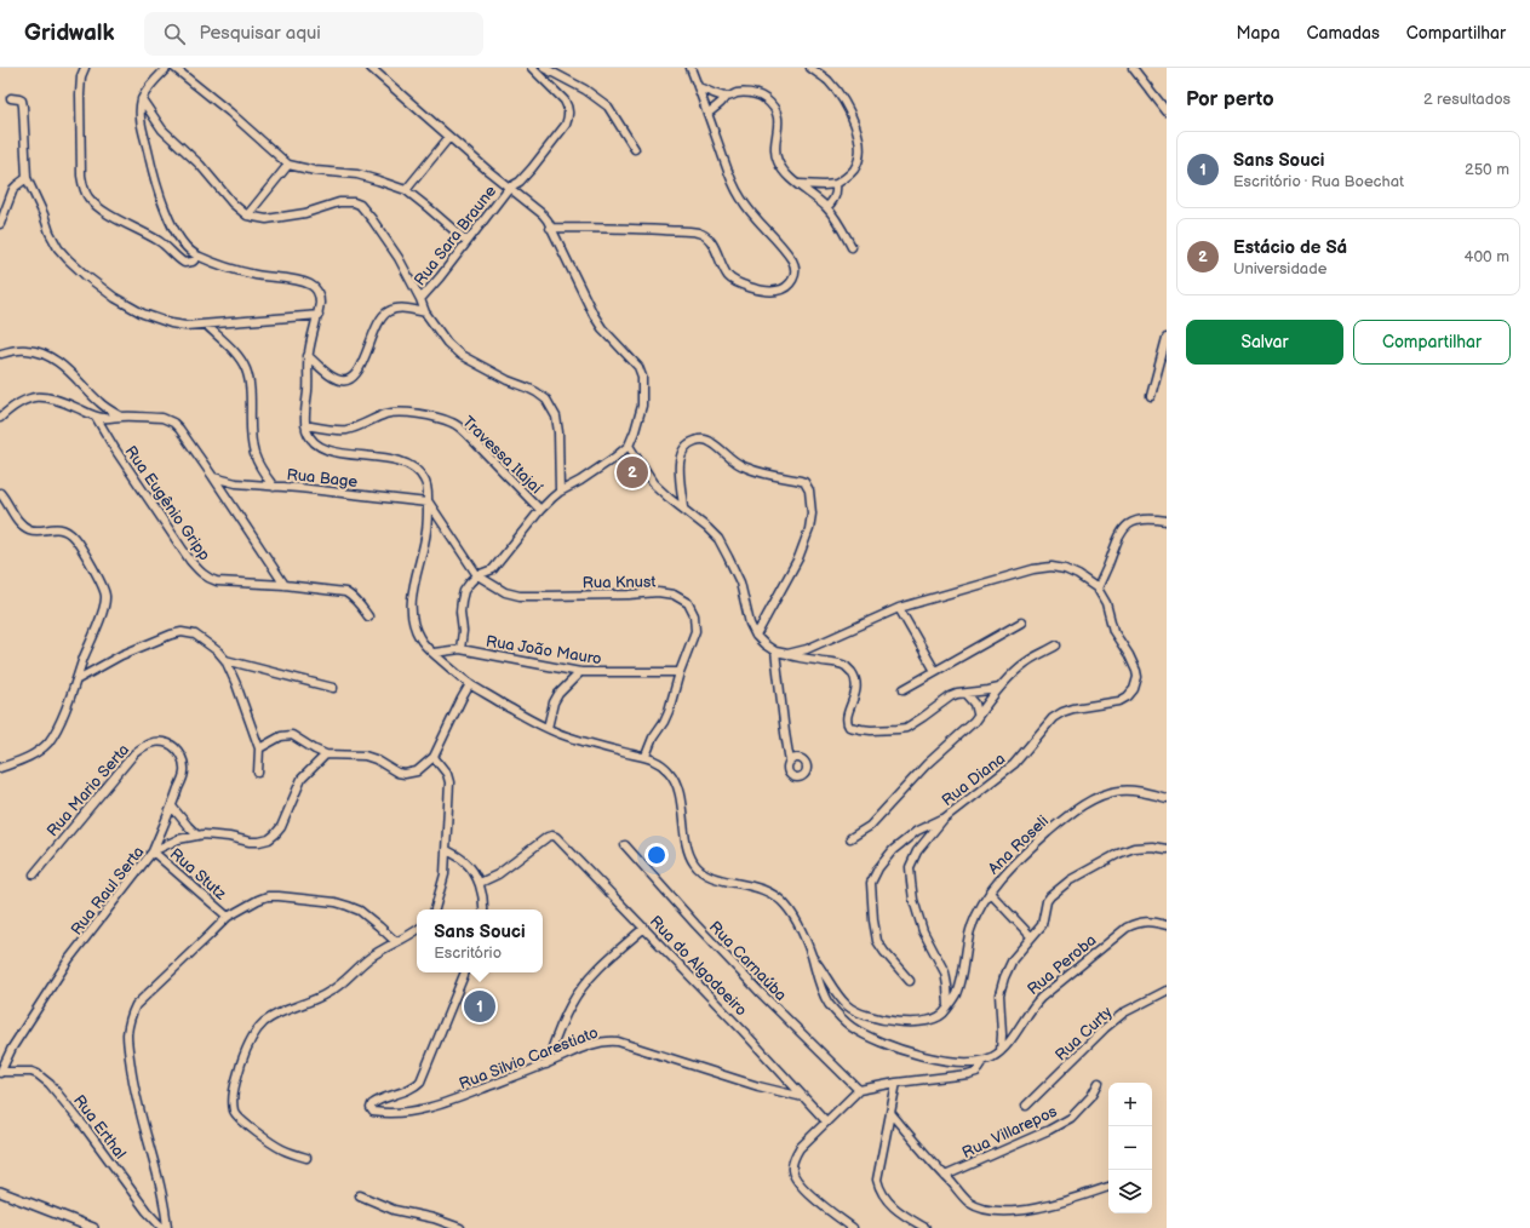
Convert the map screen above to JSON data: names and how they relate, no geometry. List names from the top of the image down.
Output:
{
  "streets": {
    "street": [
      "Rua Sara Braune",
      "Travessa Itajaí",
      "Rua Bage",
      "Rua Eugênio Gripp",
      "Rua Knust",
      "Rua João Mauro",
      "Rua Diana",
      "Rua Mario Serta",
      "Ana Roseli",
      "Rua Stutz",
      "Rua Raul Serta",
      "Rua Carnaúba",
      "Rua Peroba",
      "Rua do Algodoeiro",
      "Rua Curty",
      "Rua Silvio Carestiato",
      "Rua Erthal",
      "Rua Villarepos"
    ]
  },
  "crossings": [
    ["Rua Bage", "Rua Knust"],
    ["Rua Knust", "Rua João Mauro"],
    ["Rua Diana", "Ana Roseli"],
    ["Rua Mario Serta", "Rua Stutz"],
    ["Rua Mario Serta", "Rua Raul Serta"],
    ["Rua Stutz", "Rua Raul Serta"],
    ["Rua Raul Serta", "Rua Erthal"],
    ["Rua do Algodoeiro", "Rua Silvio Carestiato"]
  ],
  "page": {
    "header": "Gridwalk",
    "search": "Pesquisar aqui",
    "nav": ["Mapa", "Camadas", "Compartilhar"],
    "heading": ["Por perto", "2 resultados"],
    "list": [
      {
        "mark": "1",
        "name": "Sans Souci",
        "note": "Escritório · Rua Boechat",
        "value": "250 m"
      },
      {
        "mark": "2",
        "name": "Estácio de Sá",
        "note": "Universidade",
        "value": "400 m"
      }
    ],
    "buttons": ["Salvar", "Compartilhar"],
    "pins": ["2", "1"],
    "popup": ["Sans Souci", "Escritório"],
    "map_buttons": ["+", "−"]
  }
}
